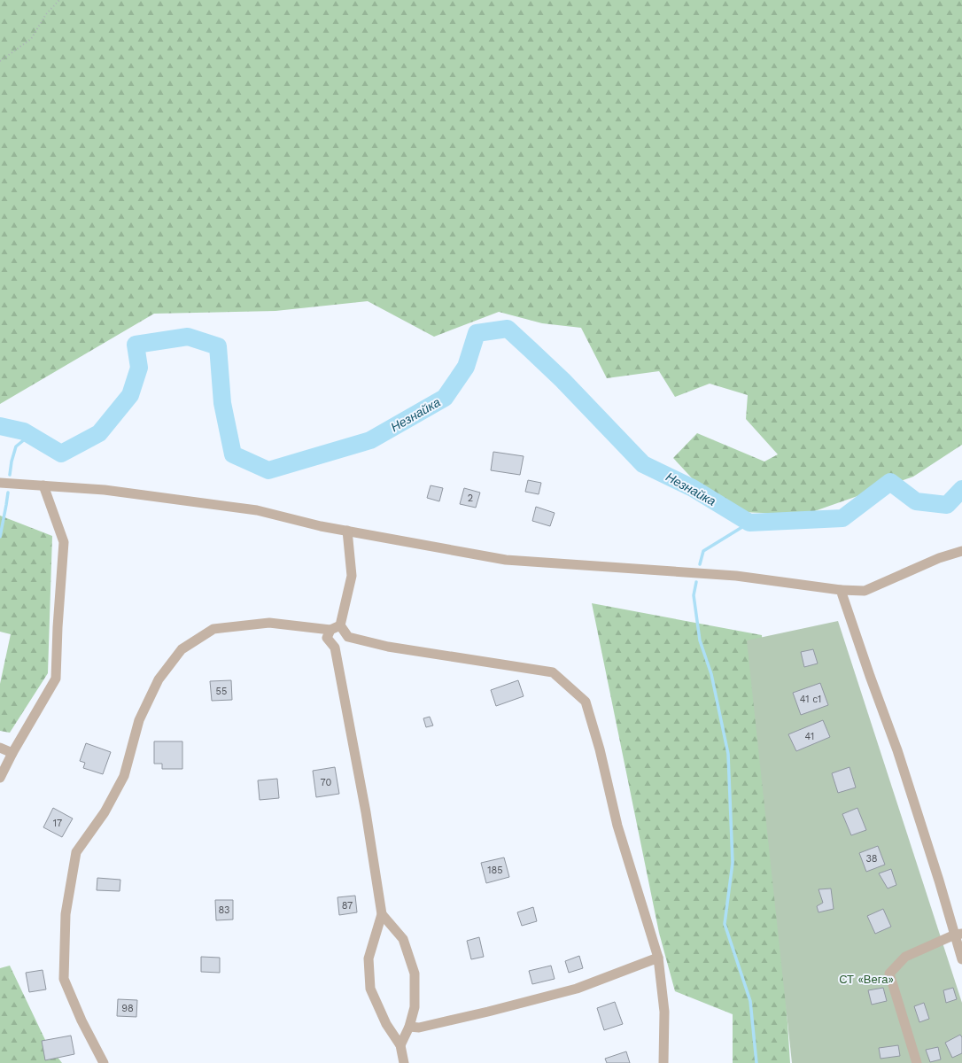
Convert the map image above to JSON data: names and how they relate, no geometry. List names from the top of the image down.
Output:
{
  "water": ["Незнайка"],
  "parks": ["СТ «Вега»"],
  "house_numbers": [
    "2",
    "55",
    "41 с1",
    "41",
    "70",
    "17",
    "38",
    "185",
    "87",
    "83",
    "98"
  ]
}
